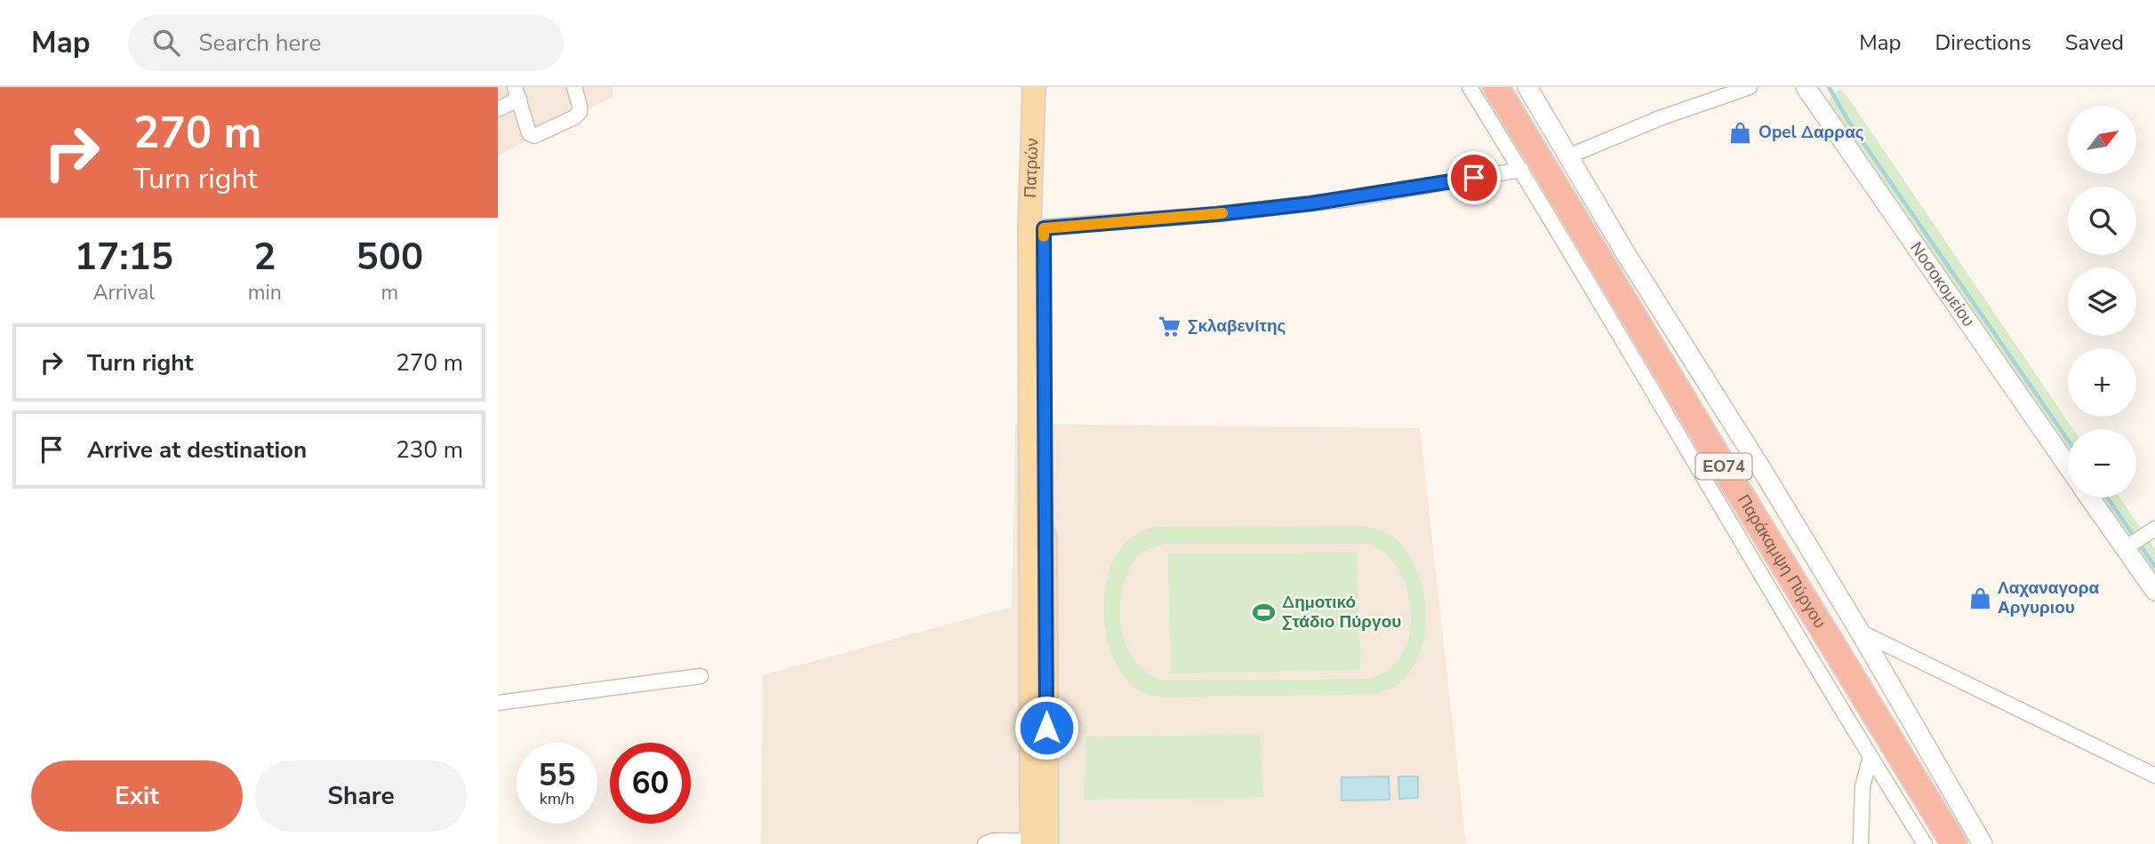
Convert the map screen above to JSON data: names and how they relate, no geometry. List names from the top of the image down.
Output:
{
  "streets": {
    "highway": ["ΕΟ74", "Παράκαμψη Πύργου"],
    "main road": ["Πατρών"],
    "street": ["Νοσοκομείου"]
  },
  "places": {
    "shop": ["Opel Δαρρας", "Λαχαναγορα Αργυριου"],
    "supermarket": ["Σκλαβενίτης"],
    "sports": ["Δημοτικό Στάδιο Πύργου"]
  },
  "north": "top right",
  "page": {
    "header": "Map",
    "search": "Search here",
    "nav": ["Map", "Directions", "Saved"],
    "turn": ["270 m", "Turn right"],
    "map_buttons": ["+", "−"],
    "eta": [
      "17:15",
      "Arrival",
      "2",
      "min",
      "500",
      "m"
    ],
    "list": [
      {
        "name": "Turn right",
        "value": "270 m"
      },
      {
        "name": "Arrive at destination",
        "value": "230 m"
      }
    ],
    "speed": "55 km/h",
    "limit": "60",
    "buttons": ["Exit", "Share"]
  }
}
